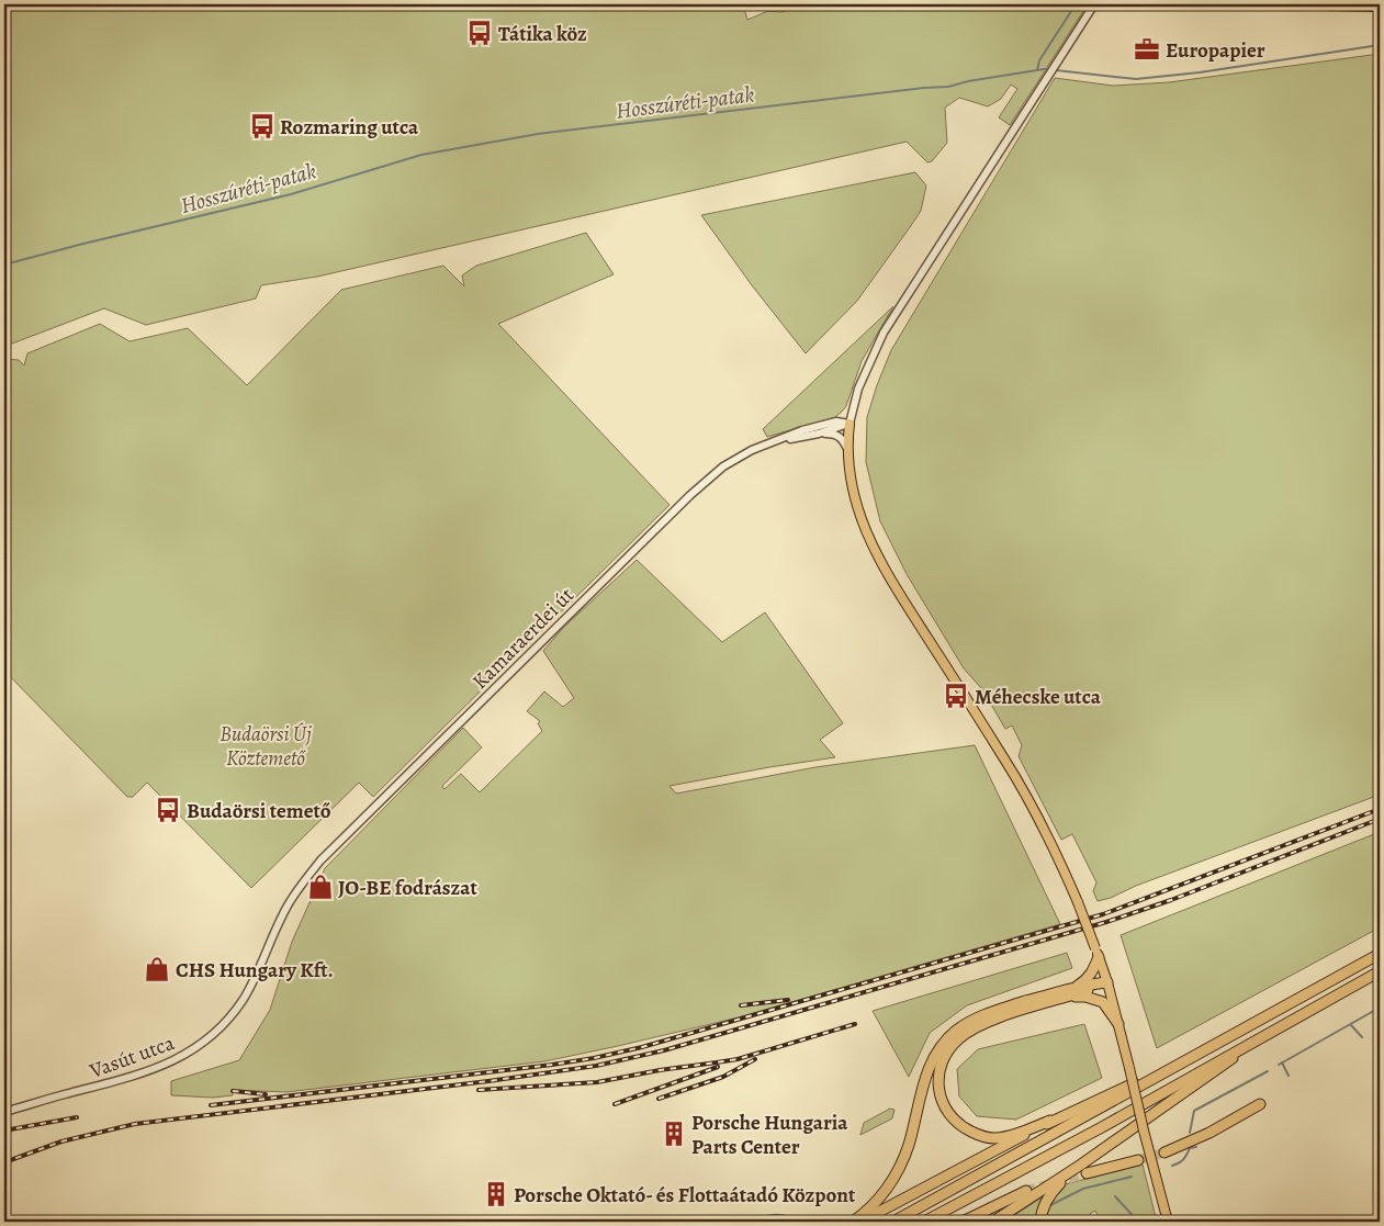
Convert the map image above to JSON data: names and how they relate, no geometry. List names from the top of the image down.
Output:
{
  "streets": {
    "street": ["Kamaraerdei út", "Vasút utca"]
  },
  "crossings": [
    ["Kamaraerdei út", "Vasút utca"]
  ],
  "water": ["Hosszúréti-patak"],
  "parks": ["Budaörsi Új Köztemető"],
  "places": {
    "bus stop": [
      "Tátika köz",
      "Rozmaring utca",
      "Méhecske utca",
      "Budaörsi temető"
    ],
    "office": ["Europapier"],
    "shop": ["JO-BE fodrászat", "CHS Hungary Kft."],
    "building": ["Porsche Hungaria Parts Center", "Porsche Oktató- és Flottaátadó Központ"]
  }
}
